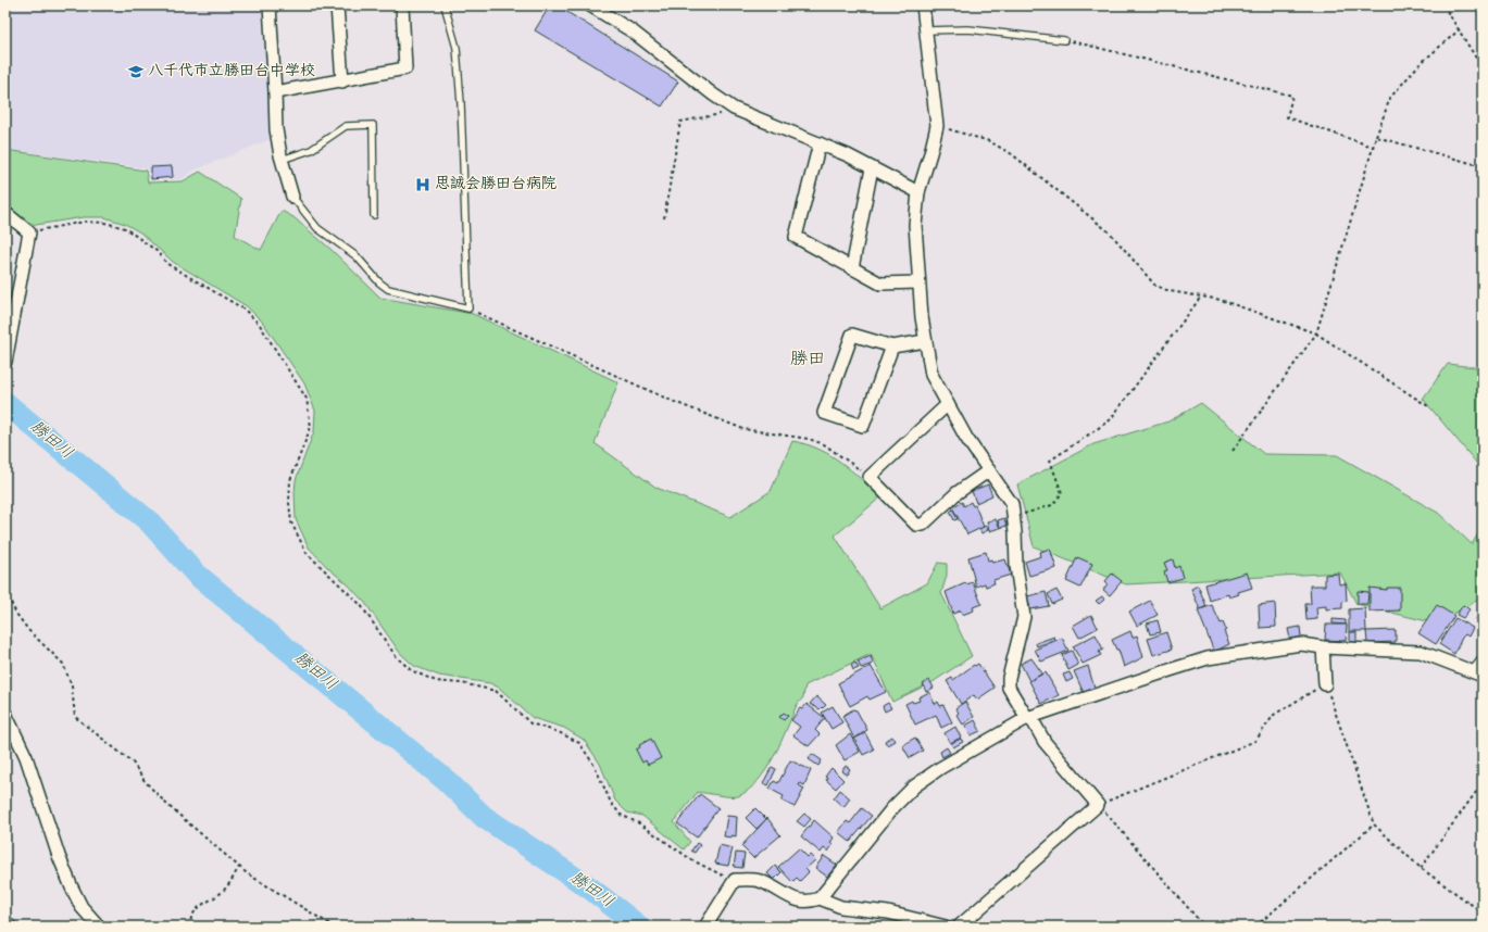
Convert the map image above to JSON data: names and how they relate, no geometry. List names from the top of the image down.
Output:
{
  "districts": ["勝田"],
  "water": ["勝田川"],
  "places": {
    "school or university": ["八千代市立勝田台中学校"],
    "hospital": ["思誠会勝田台病院"]
  }
}
